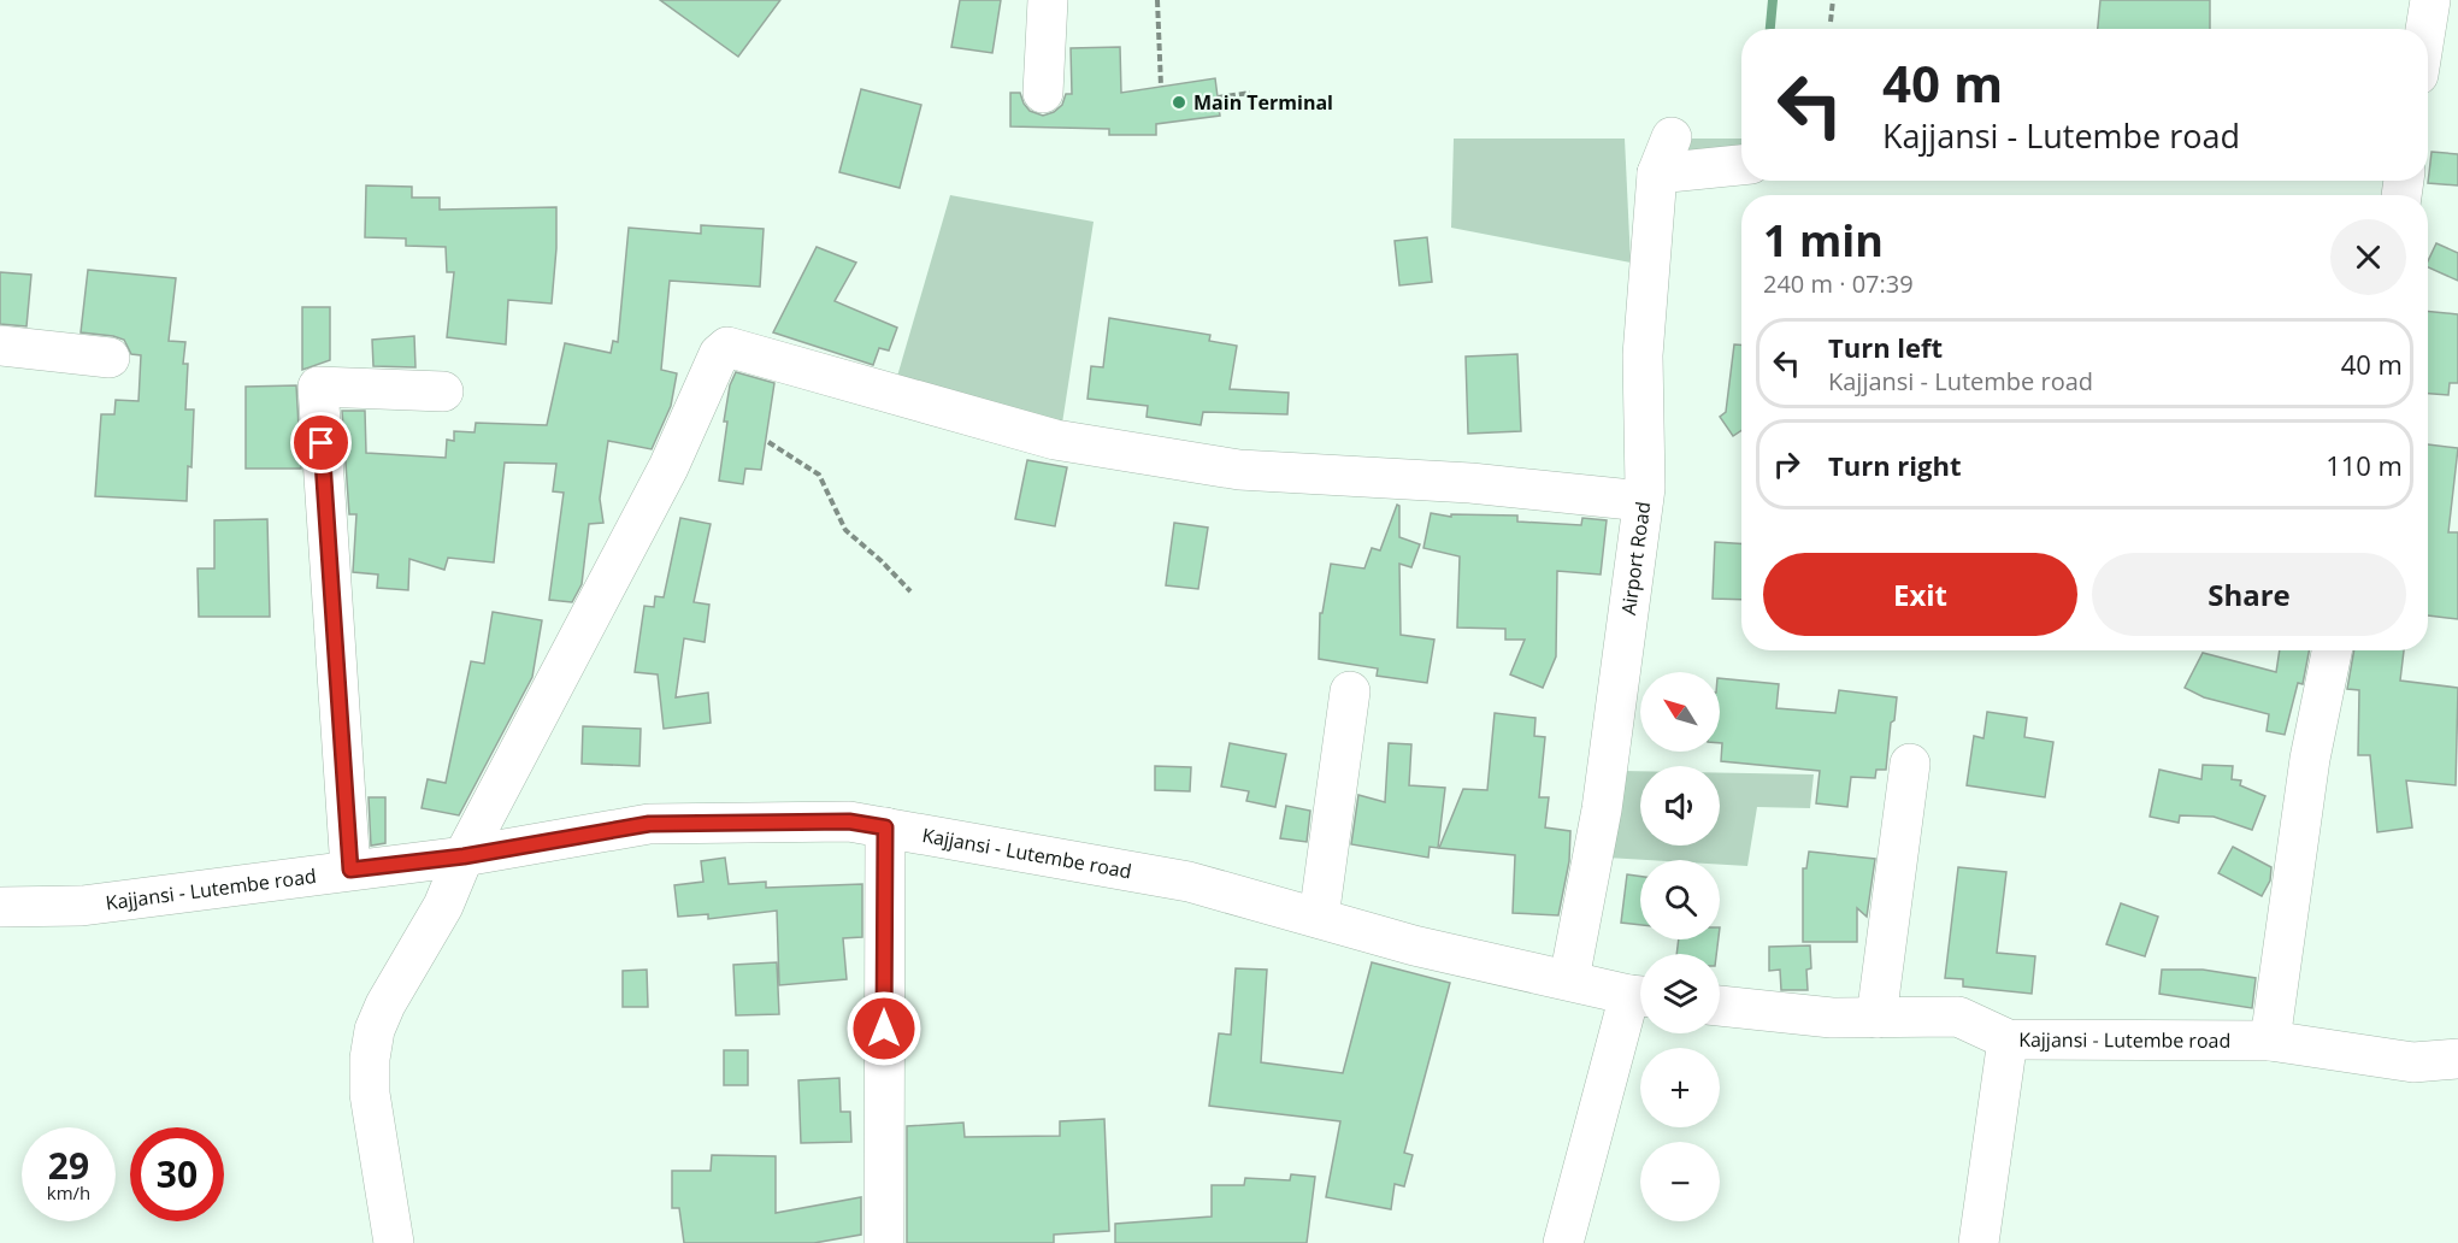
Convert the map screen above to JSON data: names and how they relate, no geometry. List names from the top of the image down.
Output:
{
  "streets": {
    "street": ["Airport Road", "Kajjansi - Lutembe road"]
  },
  "crossings": [
    ["Airport Road", "Kajjansi - Lutembe road"]
  ],
  "places": ["Main Terminal"],
  "north": "top left",
  "page": {
    "turn": ["40 m", "Kajjansi - Lutembe road"],
    "heading": ["1 min", "240 m · 07:39"],
    "list": [
      {
        "name": "Turn left",
        "note": "Kajjansi - Lutembe road",
        "value": "40 m"
      },
      {
        "name": "Turn right",
        "value": "110 m"
      }
    ],
    "buttons": ["Exit", "Share"],
    "map_buttons": ["+", "−"],
    "speed": "29 km/h",
    "limit": "30"
  }
}
